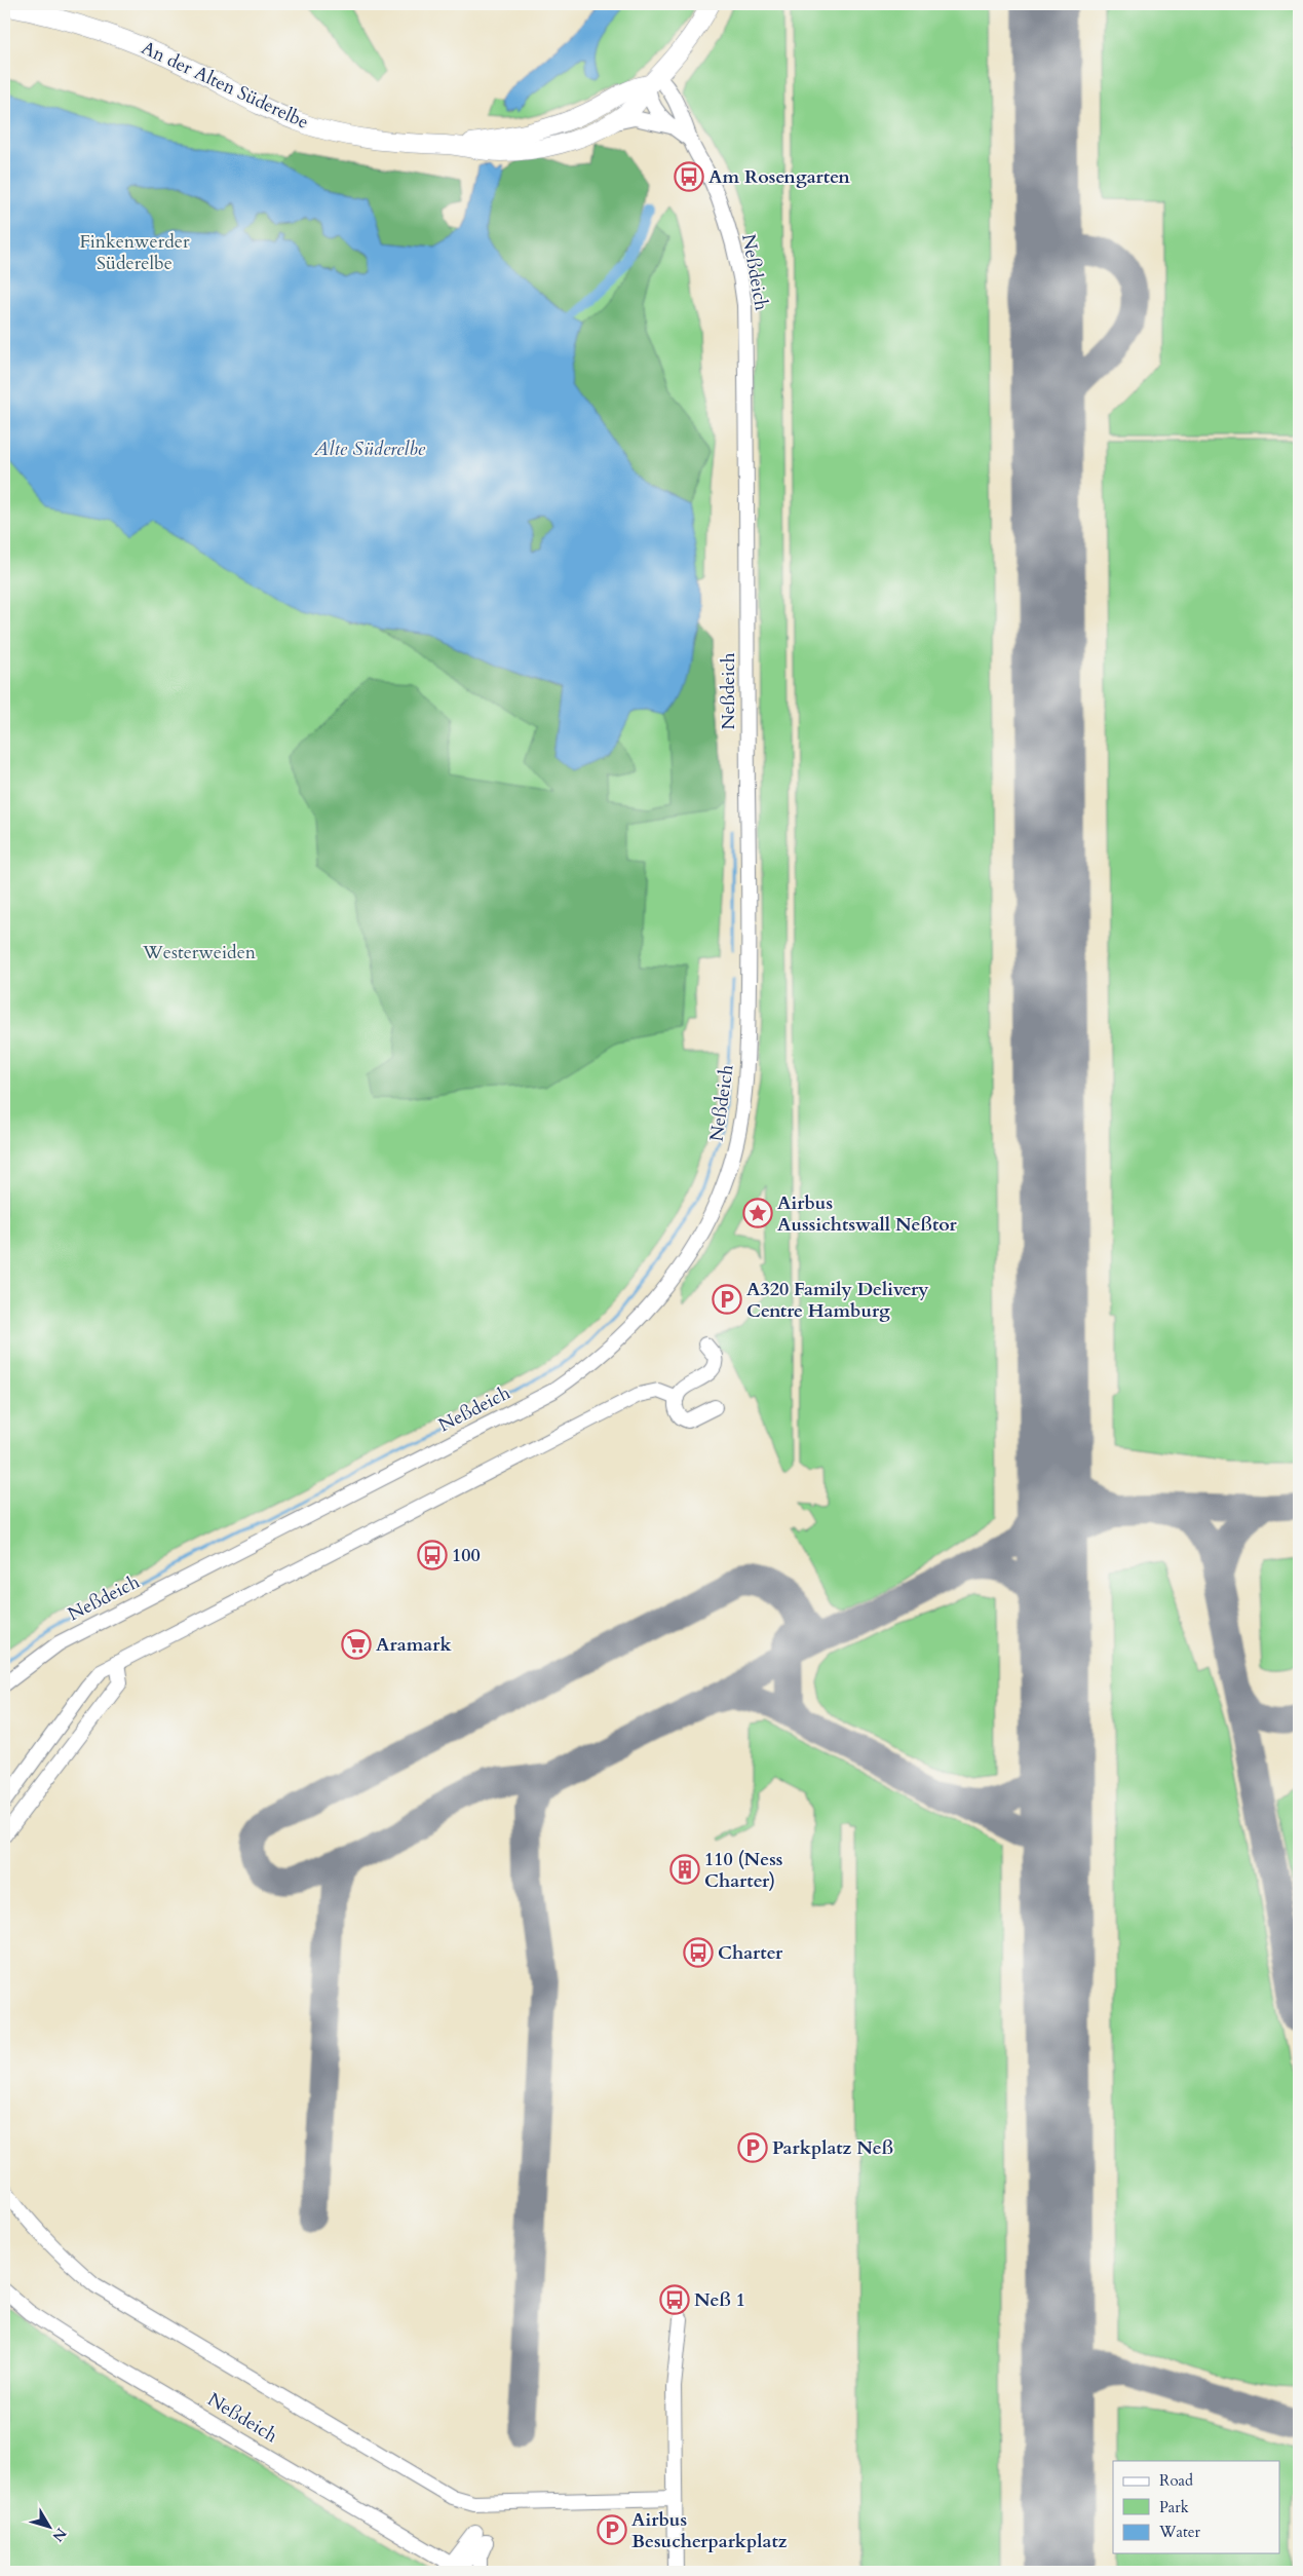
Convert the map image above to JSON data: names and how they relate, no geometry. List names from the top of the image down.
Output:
{
  "streets": {
    "main road": ["An der Alten Süderelbe"],
    "street": ["Neßdeich"]
  },
  "crossings": [
    ["An der Alten Süderelbe", "Neßdeich"]
  ],
  "water": ["Alte Süderelbe"],
  "parks": ["Finkenwerder Süderelbe", "Westerweiden"],
  "places": {
    "bus stop": [
      "Am Rosengarten",
      "100",
      "Charter",
      "Neß 1"
    ],
    "place": ["Airbus Aussichtswall Neßtor"],
    "parking": ["A320 Family Delivery Centre Hamburg", "Parkplatz Neß", "Airbus Besucherparkplatz"],
    "supermarket": ["Aramark"],
    "building": ["110 (Ness Charter)"]
  },
  "legend": ["Road", "Park", "Water"],
  "north": "bottom right"
}
